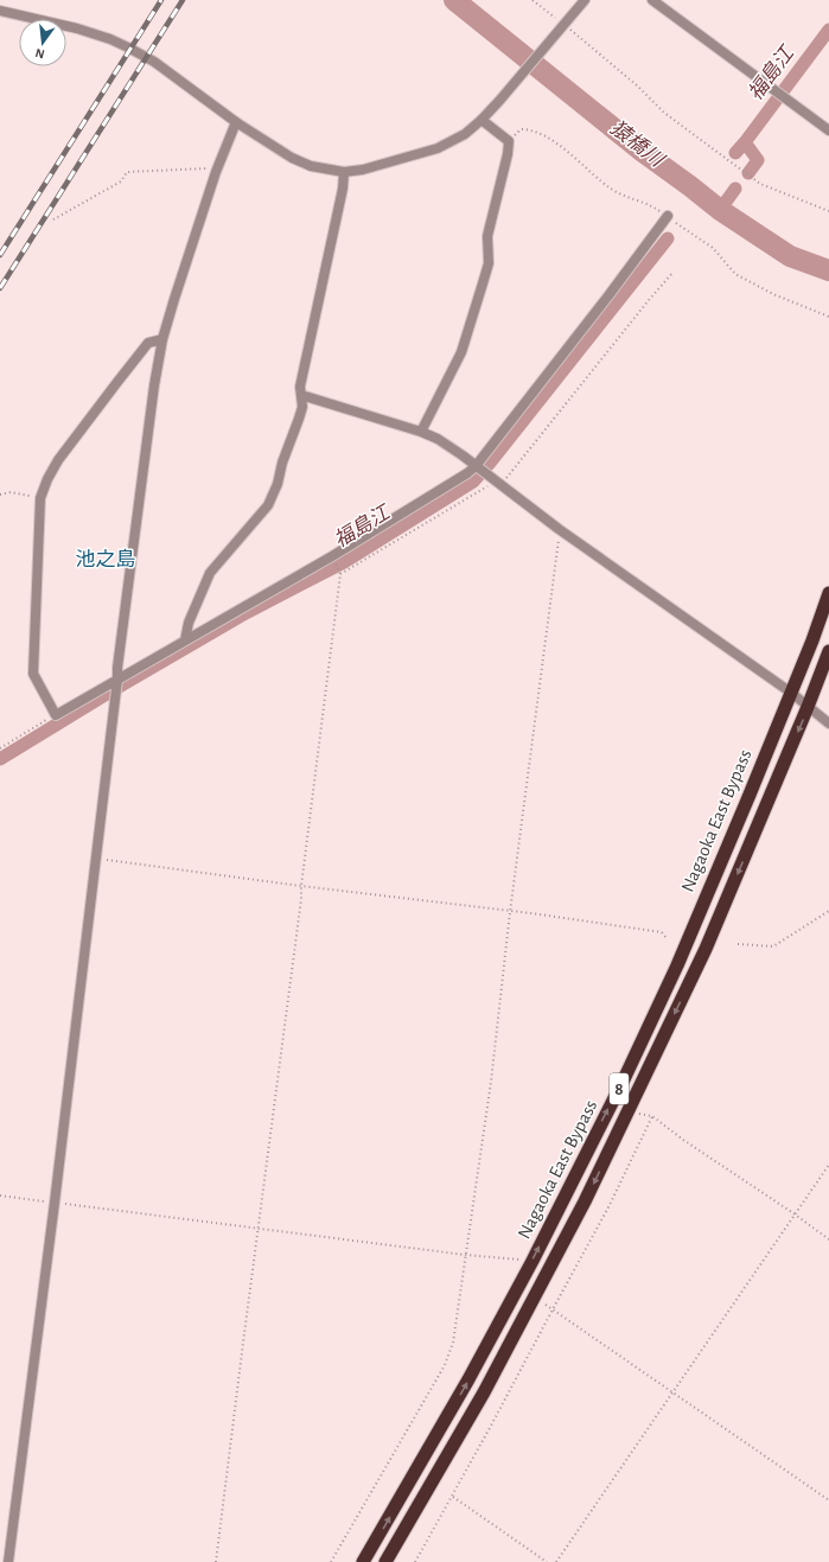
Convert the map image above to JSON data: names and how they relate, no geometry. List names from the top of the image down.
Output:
{
  "streets": {
    "highway": ["Nagaoka East Bypass", "8"]
  },
  "districts": ["池之島"],
  "water": ["福島江", "猿橋川"],
  "north": "bottom"
}
